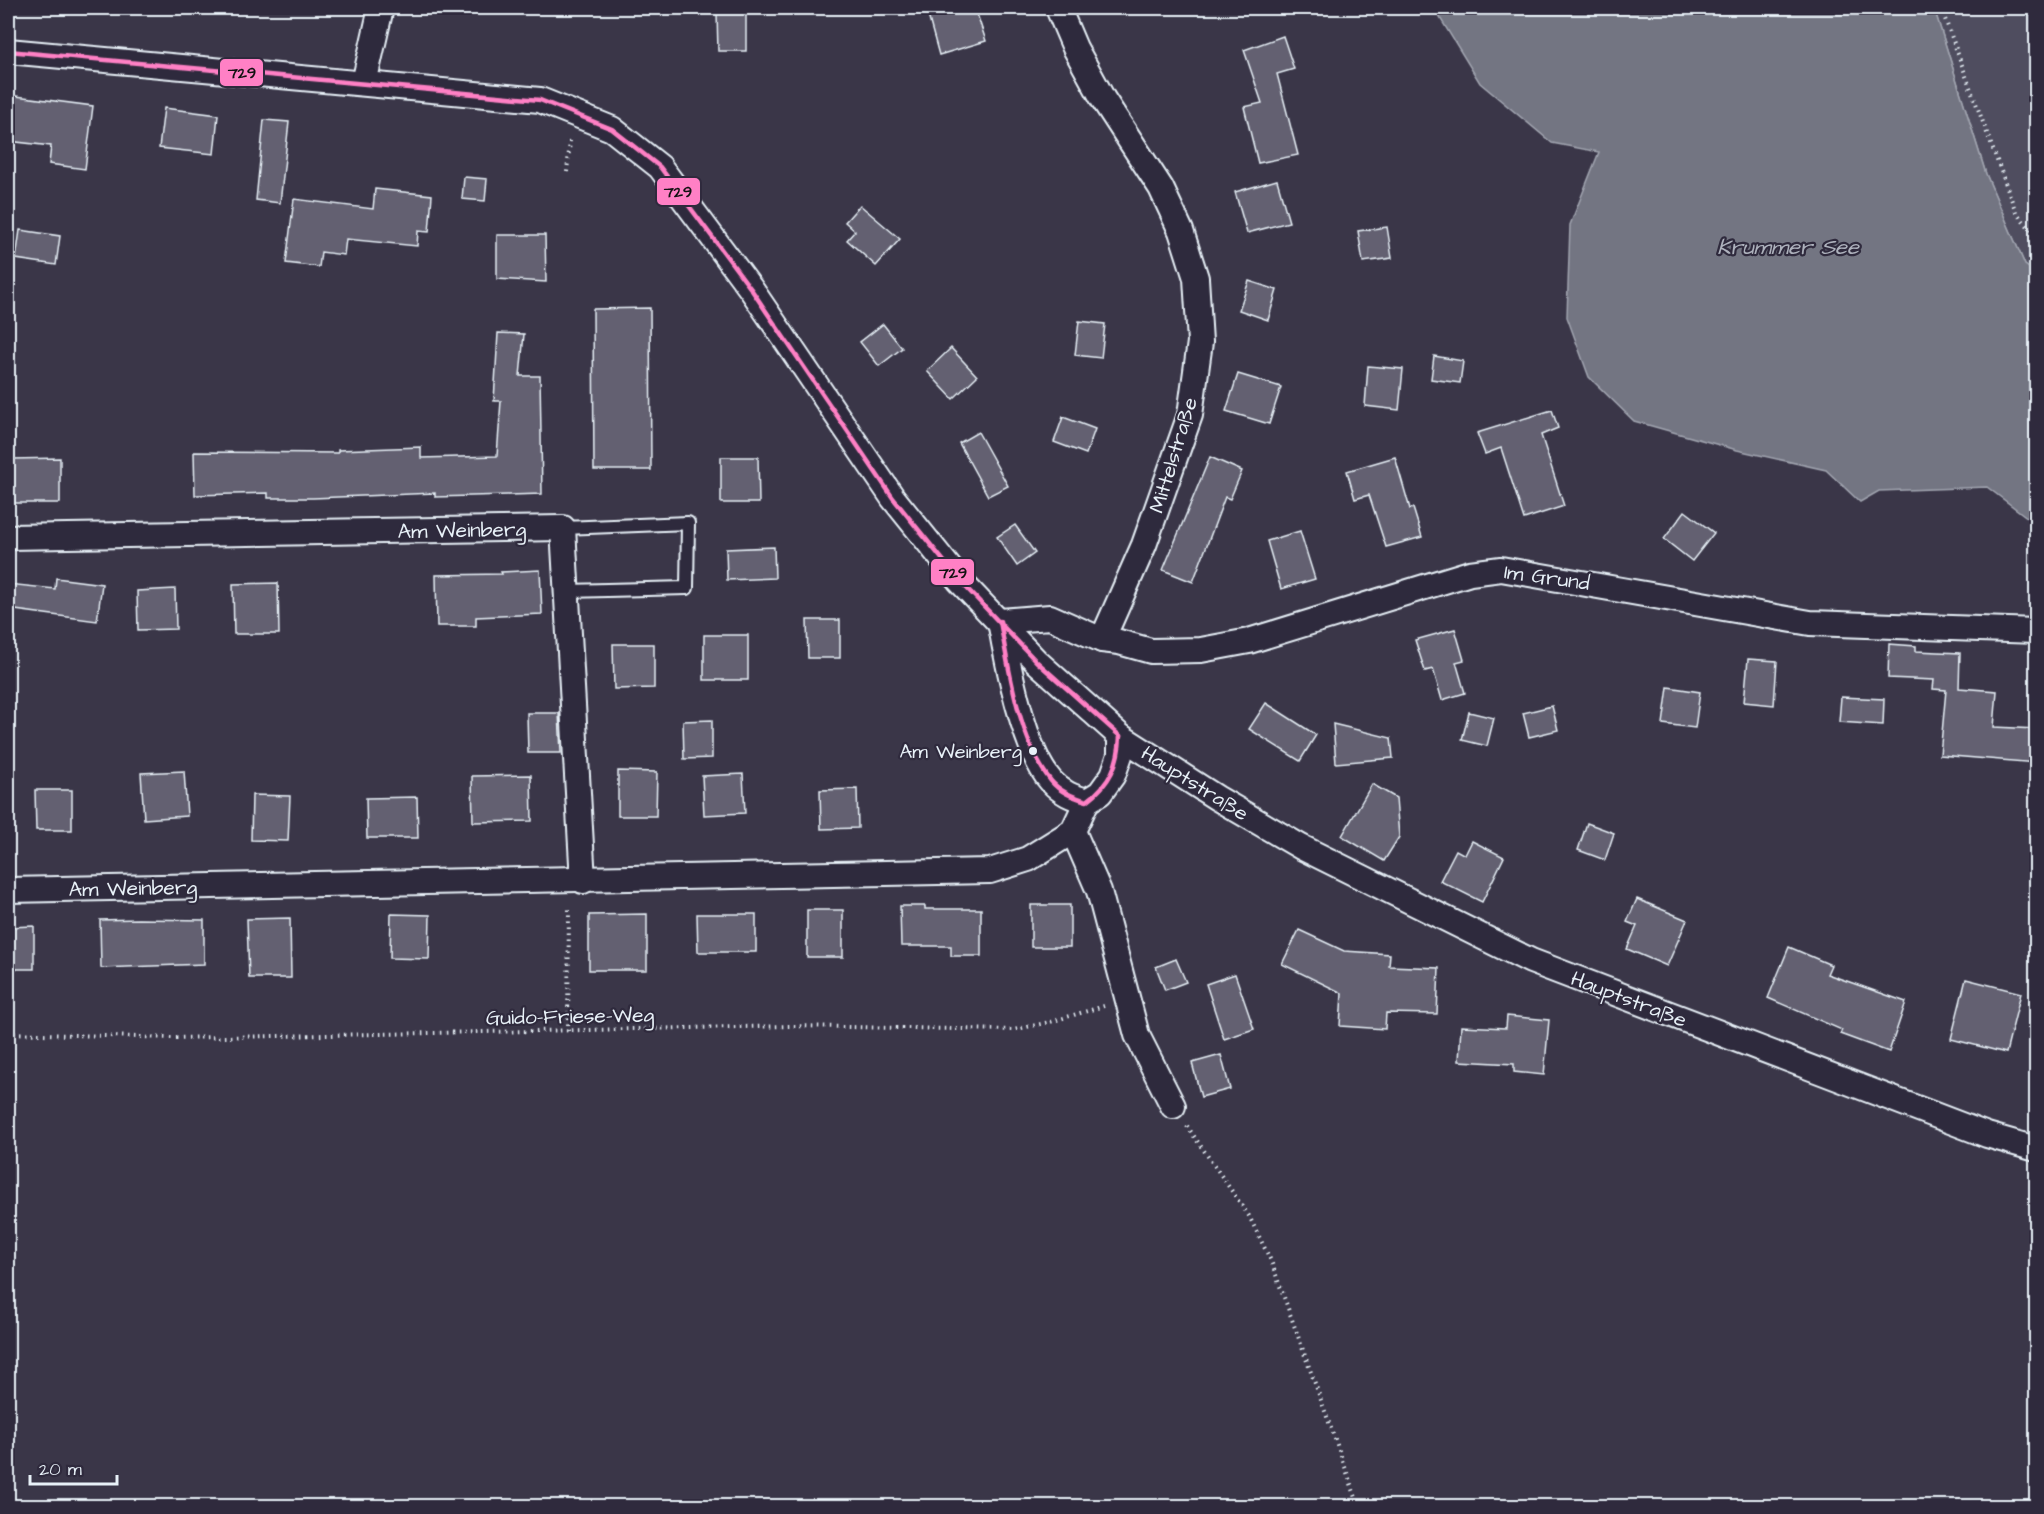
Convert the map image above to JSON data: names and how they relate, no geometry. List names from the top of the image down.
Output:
{
  "streets": {
    "street": [
      "Mittelstraße",
      "Am Weinberg",
      "Im Grund",
      "Hauptstraße"
    ],
    "path": ["Guido-Friese-Weg"]
  },
  "crossings": [
    ["Mittelstraße", "Im Grund"],
    ["Im Grund", "Hauptstraße"]
  ],
  "water": ["Krummer See"],
  "places": ["Am Weinberg"],
  "lines": ["transit line 729"],
  "scale_bar": "20 m"
}
